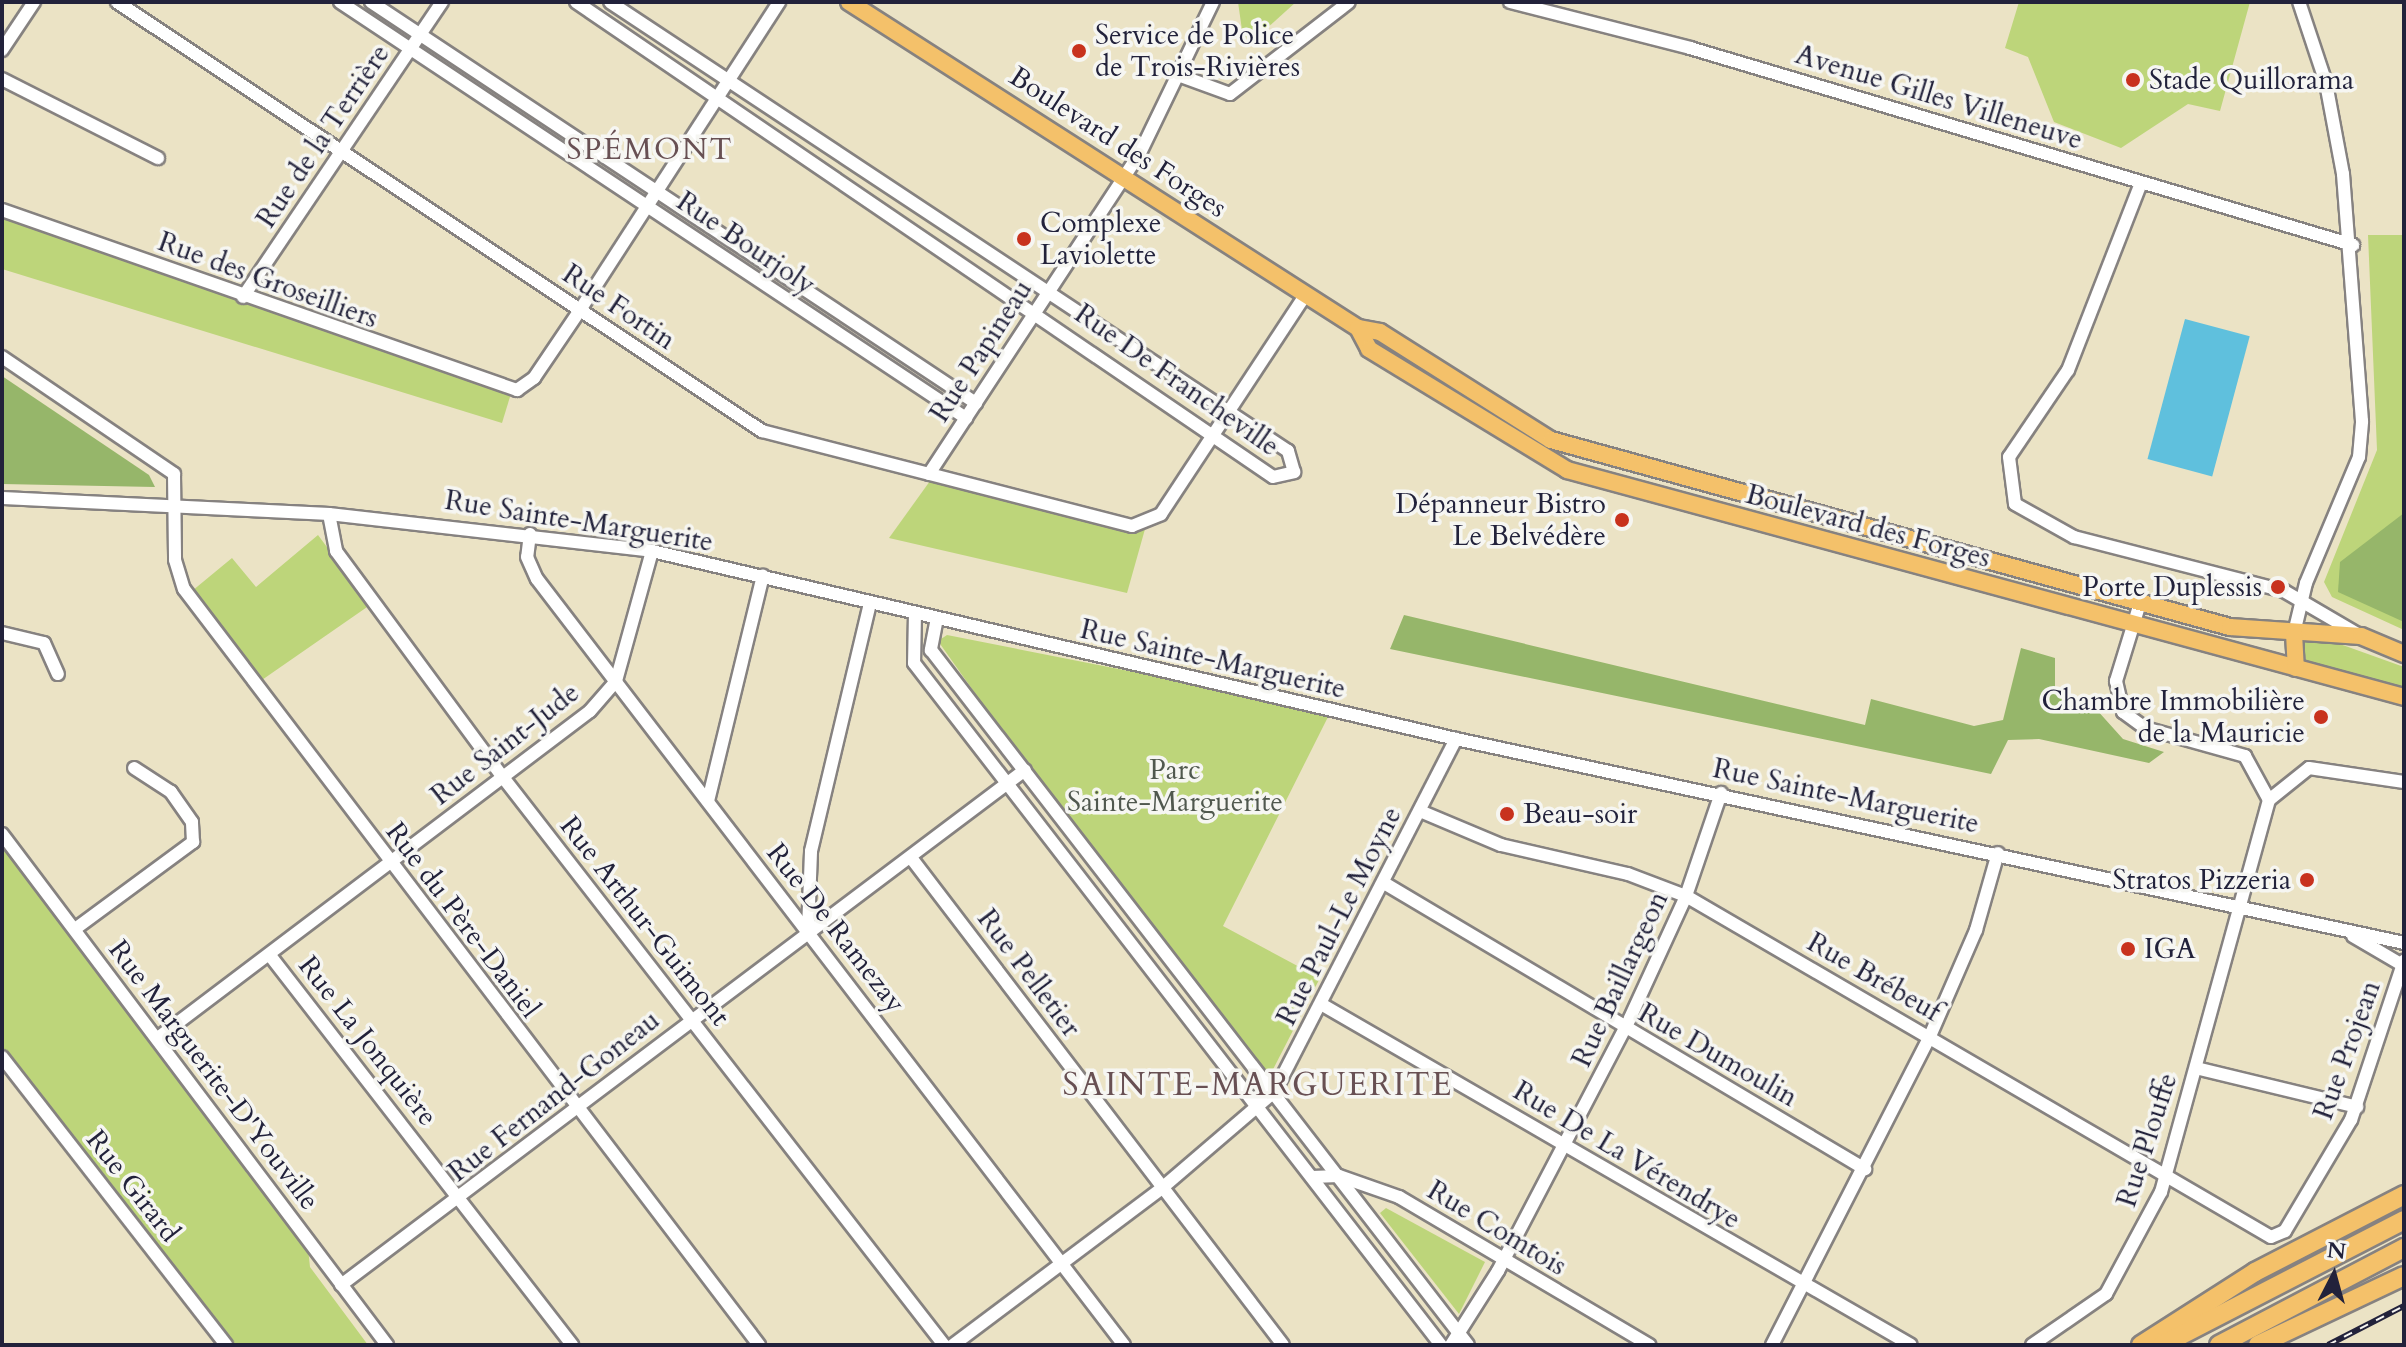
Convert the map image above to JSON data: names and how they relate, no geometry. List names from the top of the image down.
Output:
{
  "streets": {
    "main road": ["Boulevard des Forges"],
    "street": [
      "Avenue Gilles Villeneuve",
      "Rue de la Terrière",
      "Rue Bourjoly",
      "Rue des Groseilliers",
      "Rue Fortin",
      "Rue Papineau",
      "Rue De Francheville",
      "Rue Sainte-Marguerite",
      "Rue Saint-Jude",
      "Rue Paul-Le Moyne",
      "Rue du Père-Daniel",
      "Rue Arthur-Guimont",
      "Rue De Ramezay",
      "Rue Pelletier",
      "Rue Brébeuf",
      "Rue Baillargeon",
      "Rue La Jonquière",
      "Rue Projean",
      "Rue Dumoulin",
      "Rue Marguerite-D'Youville",
      "Rue Fernand-Goneau",
      "Rue Plouffe",
      "Rue De La Vérendrye",
      "Rue Girard",
      "Rue Comtois"
    ]
  },
  "crossings": [
    ["Rue de la Terrière", "Rue Bourjoly"],
    ["Rue de la Terrière", "Rue des Groseilliers"],
    ["Rue de la Terrière", "Rue Fortin"],
    ["Boulevard des Forges", "Rue Papineau"],
    ["Rue Bourjoly", "Rue Papineau"],
    ["Rue des Groseilliers", "Rue Fortin"],
    ["Rue Fortin", "Rue Papineau"],
    ["Rue Fortin", "Rue De Francheville"],
    ["Rue Papineau", "Rue De Francheville"],
    ["Rue Sainte-Marguerite", "Rue Saint-Jude"],
    ["Rue Sainte-Marguerite", "Rue Paul-Le Moyne"],
    ["Rue Sainte-Marguerite", "Rue du Père-Daniel"],
    ["Rue Sainte-Marguerite", "Rue Arthur-Guimont"],
    ["Rue Sainte-Marguerite", "Rue De Ramezay"],
    ["Rue Sainte-Marguerite", "Rue Baillargeon"],
    ["Rue Sainte-Marguerite", "Rue Plouffe"],
    ["Rue Saint-Jude", "Rue du Père-Daniel"],
    ["Rue Saint-Jude", "Rue Arthur-Guimont"],
    ["Rue Saint-Jude", "Rue De Ramezay"],
    ["Rue Saint-Jude", "Rue La Jonquière"],
    ["Rue Saint-Jude", "Rue Marguerite-D'Youville"],
    ["Rue Paul-Le Moyne", "Rue De Ramezay"],
    ["Rue Paul-Le Moyne", "Rue Pelletier"],
    ["Rue Paul-Le Moyne", "Rue Brébeuf"],
    ["Rue Paul-Le Moyne", "Rue Dumoulin"],
    ["Rue Paul-Le Moyne", "Rue De La Vérendrye"],
    ["Rue du Père-Daniel", "Rue Fernand-Goneau"],
    ["Rue Arthur-Guimont", "Rue Fernand-Goneau"],
    ["Rue De Ramezay", "Rue Fernand-Goneau"],
    ["Rue Pelletier", "Rue Fernand-Goneau"],
    ["Rue Brébeuf", "Rue Baillargeon"],
    ["Rue Brébeuf", "Rue Projean"],
    ["Rue Brébeuf", "Rue Plouffe"],
    ["Rue Baillargeon", "Rue Dumoulin"],
    ["Rue Baillargeon", "Rue De La Vérendrye"],
    ["Rue Baillargeon", "Rue Comtois"],
    ["Rue La Jonquière", "Rue Fernand-Goneau"],
    ["Rue Marguerite-D'Youville", "Rue Fernand-Goneau"]
  ],
  "districts": ["SPÉMONT", "SAINTE-MARGUERITE"],
  "parks": ["Parc Sainte-Marguerite"],
  "places": [
    "Service de Police de Trois-Rivières",
    "Stade Quillorama",
    "Complexe Laviolette",
    "Dépanneur Bistro Le Belvédère",
    "Porte Duplessis",
    "Chambre Immobilière de la Mauricie",
    "Beau-soir",
    "Stratos Pizzeria",
    "IGA"
  ],
  "north": "top"
}
